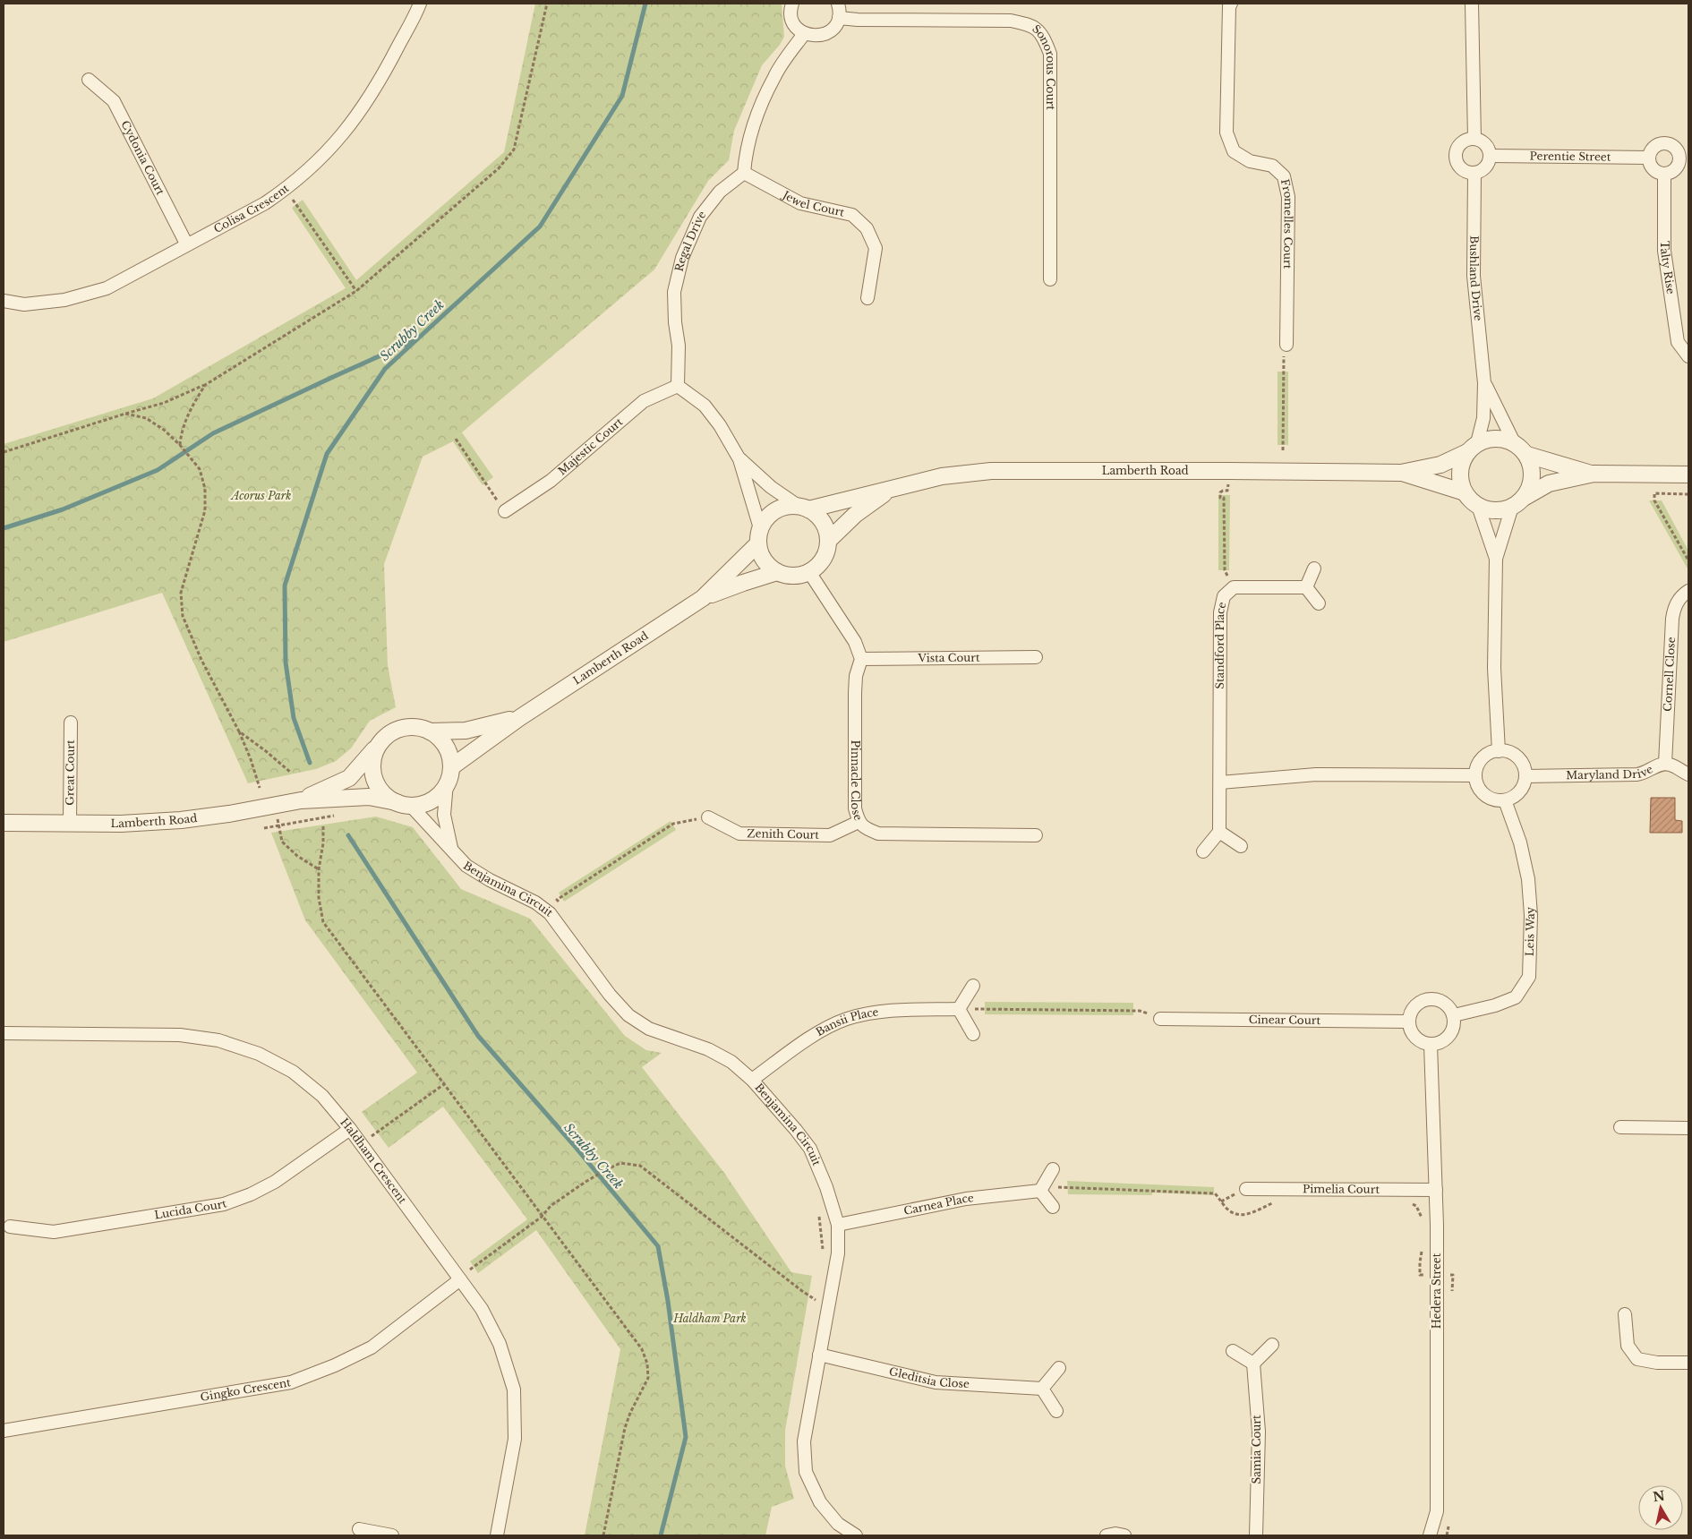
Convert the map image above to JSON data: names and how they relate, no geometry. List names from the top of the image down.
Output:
{
  "streets": {
    "street": [
      "Sonorous Court",
      "Perentie Street",
      "Cydonia Court",
      "Jewel Court",
      "Colisa Crescent",
      "Fromelles Court",
      "Regal Drive",
      "Talty Rise",
      "Bushland Drive",
      "Majestic Court",
      "Lamberth Road",
      "Standford Place",
      "Vista Court",
      "Cornell Close",
      "Maryland Drive",
      "Great Court",
      "Pinnacle Close",
      "Zenith Court",
      "Benjamina Circuit",
      "Leis Way",
      "Cinear Court",
      "Bansii Place",
      "Haldham Crescent",
      "Pimelia Court",
      "Carnea Place",
      "Lucida Court",
      "Hedera Street",
      "Gleditsia Close",
      "Gingko Crescent",
      "Samia Court"
    ]
  },
  "crossings": [
    ["Perentie Street", "Talty Rise"],
    ["Perentie Street", "Bushland Drive"],
    ["Cydonia Court", "Colisa Crescent"],
    ["Jewel Court", "Regal Drive"],
    ["Regal Drive", "Majestic Court"],
    ["Bushland Drive", "Lamberth Road"],
    ["Lamberth Road", "Great Court"],
    ["Lamberth Road", "Benjamina Circuit"],
    ["Vista Court", "Pinnacle Close"],
    ["Cornell Close", "Maryland Drive"],
    ["Maryland Drive", "Leis Way"],
    ["Pinnacle Close", "Zenith Court"],
    ["Benjamina Circuit", "Bansii Place"],
    ["Benjamina Circuit", "Carnea Place"],
    ["Benjamina Circuit", "Gleditsia Close"],
    ["Leis Way", "Cinear Court"],
    ["Leis Way", "Hedera Street"],
    ["Cinear Court", "Hedera Street"],
    ["Haldham Crescent", "Lucida Court"],
    ["Haldham Crescent", "Gingko Crescent"],
    ["Pimelia Court", "Hedera Street"]
  ],
  "water": ["Scrubby Creek"],
  "parks": ["Acorus Park", "Haldham Park"],
  "north": "top"
}
